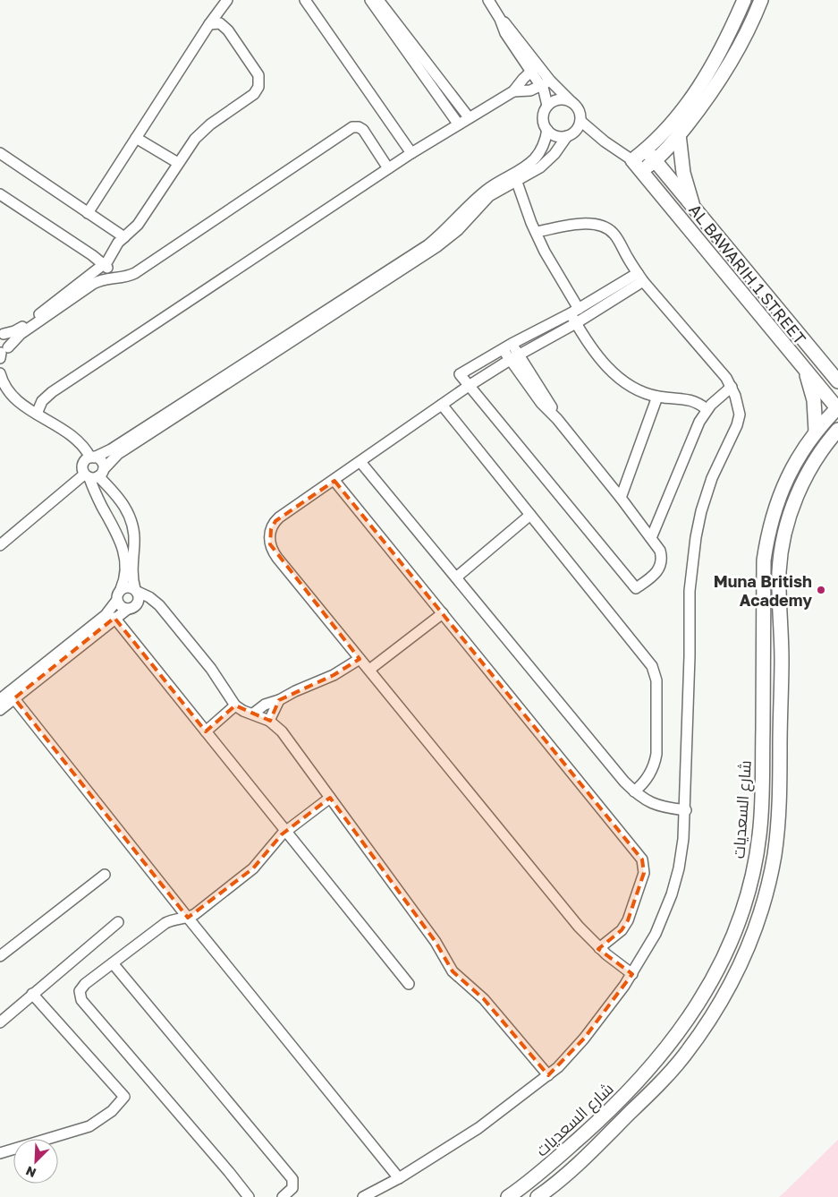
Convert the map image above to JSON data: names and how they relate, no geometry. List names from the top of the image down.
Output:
{
  "streets": {
    "street": ["AL BAWARIH 1 STREET", "شارع السعديات"]
  },
  "crossings": [
    ["AL BAWARIH 1 STREET", "شارع السعديات"]
  ],
  "places": ["Muna British Academy"],
  "north": "bottom left"
}
